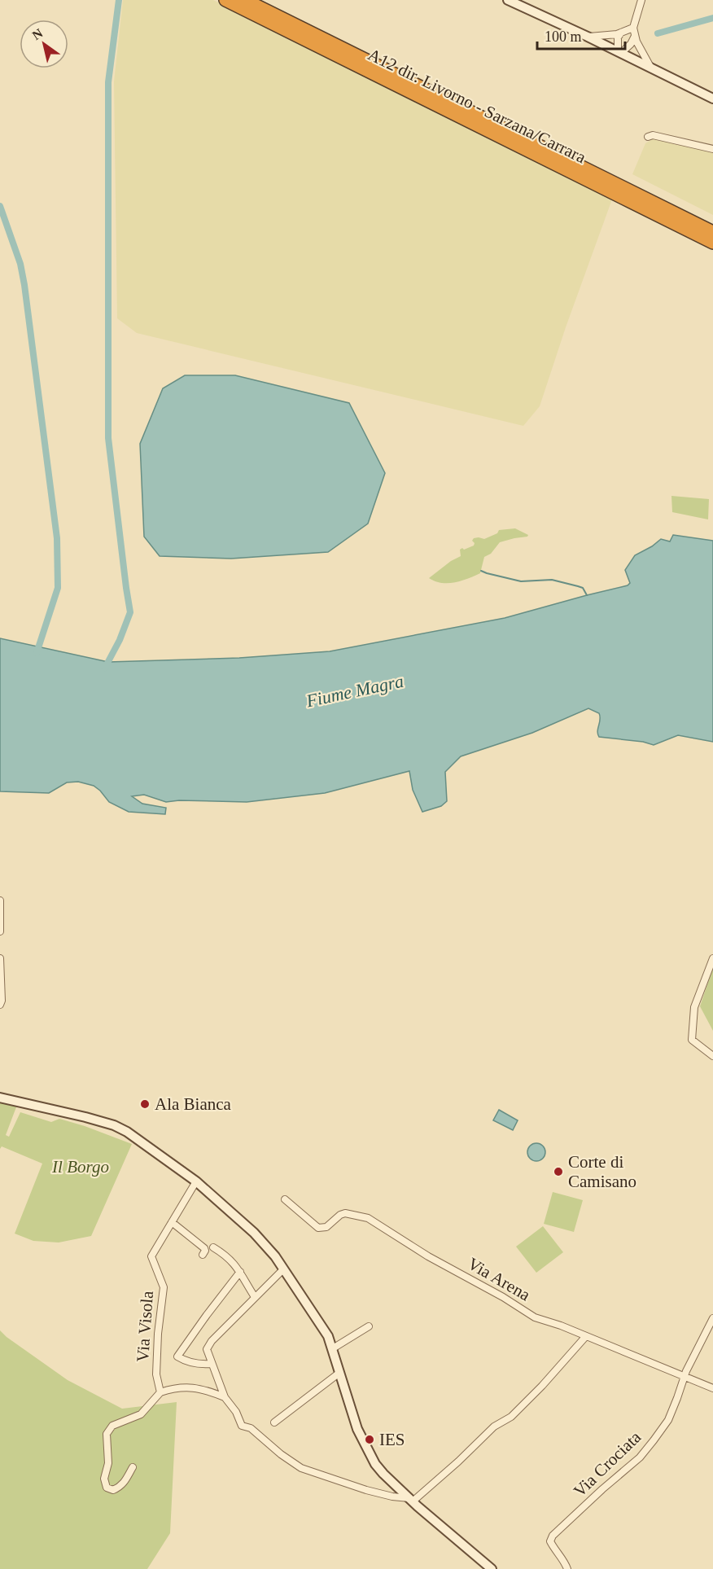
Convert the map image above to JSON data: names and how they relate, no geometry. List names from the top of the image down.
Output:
{
  "streets": {
    "highway": ["A12 dir. Livorno - Sarzana/Carrara"],
    "street": ["Via Arena", "Via Visola", "Via Crociata"]
  },
  "crossings": [
    ["Via Arena", "Via Crociata"]
  ],
  "water": ["Fiume Magra"],
  "parks": ["Il Borgo"],
  "places": ["Ala Bianca", "Corte di Camisano", "IES"],
  "scale_bar": "100 m",
  "north": "top left"
}
